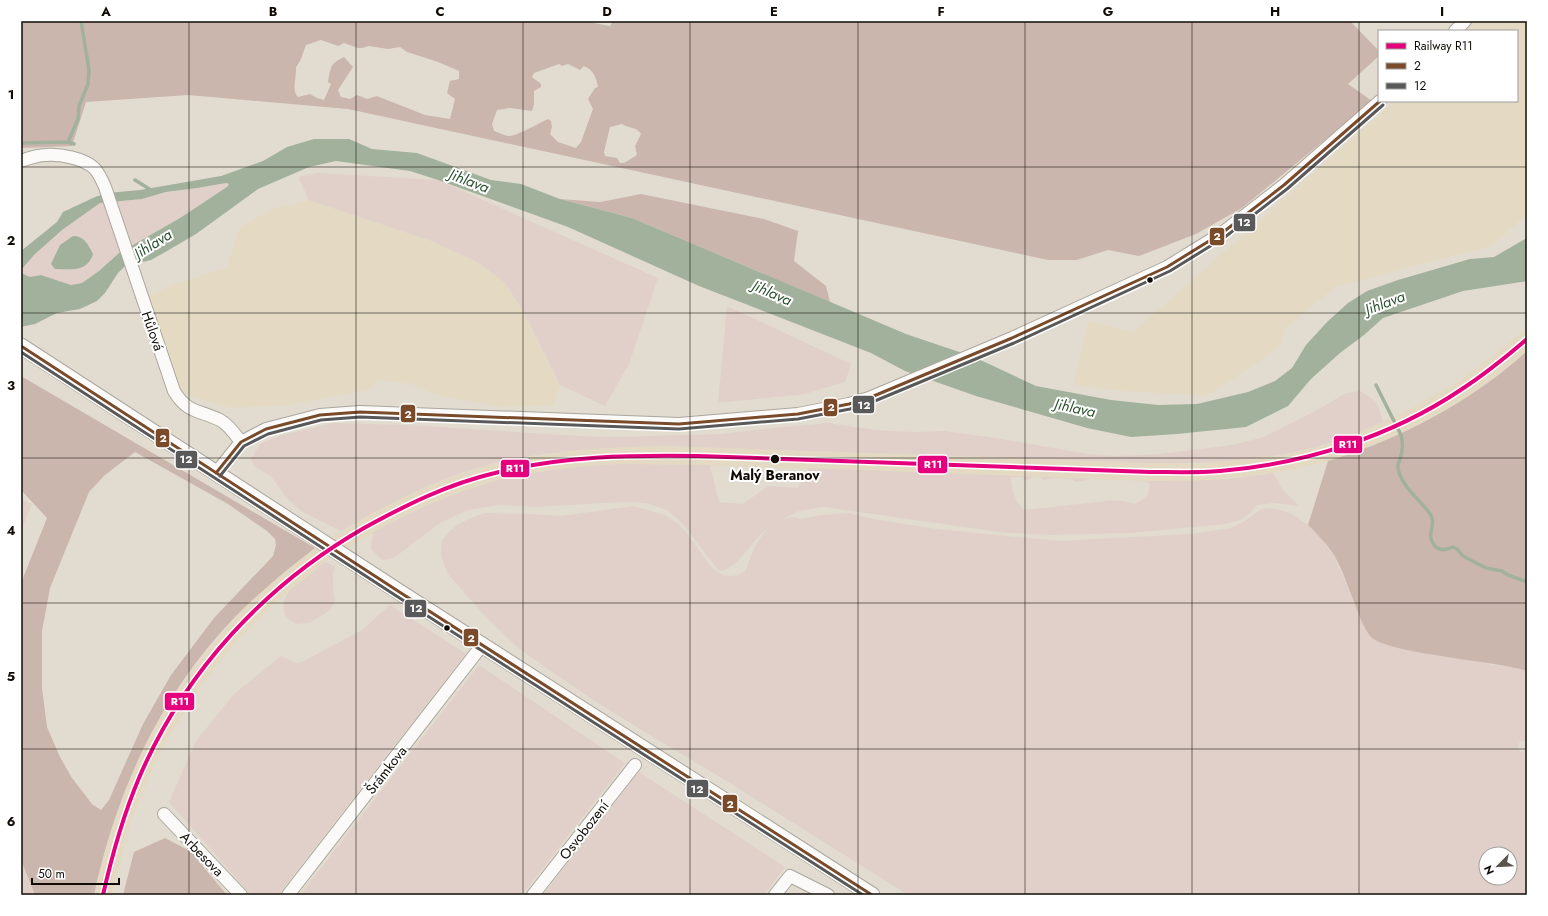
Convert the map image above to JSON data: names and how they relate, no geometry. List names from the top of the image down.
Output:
{
  "streets": {
    "street": [
      "Hůlová",
      "Šrámkova",
      "Osvobození",
      "Arbesova"
    ]
  },
  "water": ["Jihlava"],
  "places": ["Malý Beranov"],
  "lines": ["transit line 2", "transit line 12", "rail line R11"],
  "legend": ["Railway R11", "2", "12"],
  "scale_bar": "50 m",
  "north": "bottom left",
  "grid": {
    "columns": [
      "A",
      "B",
      "C",
      "D",
      "E",
      "F",
      "G",
      "H",
      "I"
    ],
    "rows": [
      "1",
      "2",
      "3",
      "4",
      "5",
      "6"
    ]
  }
}
